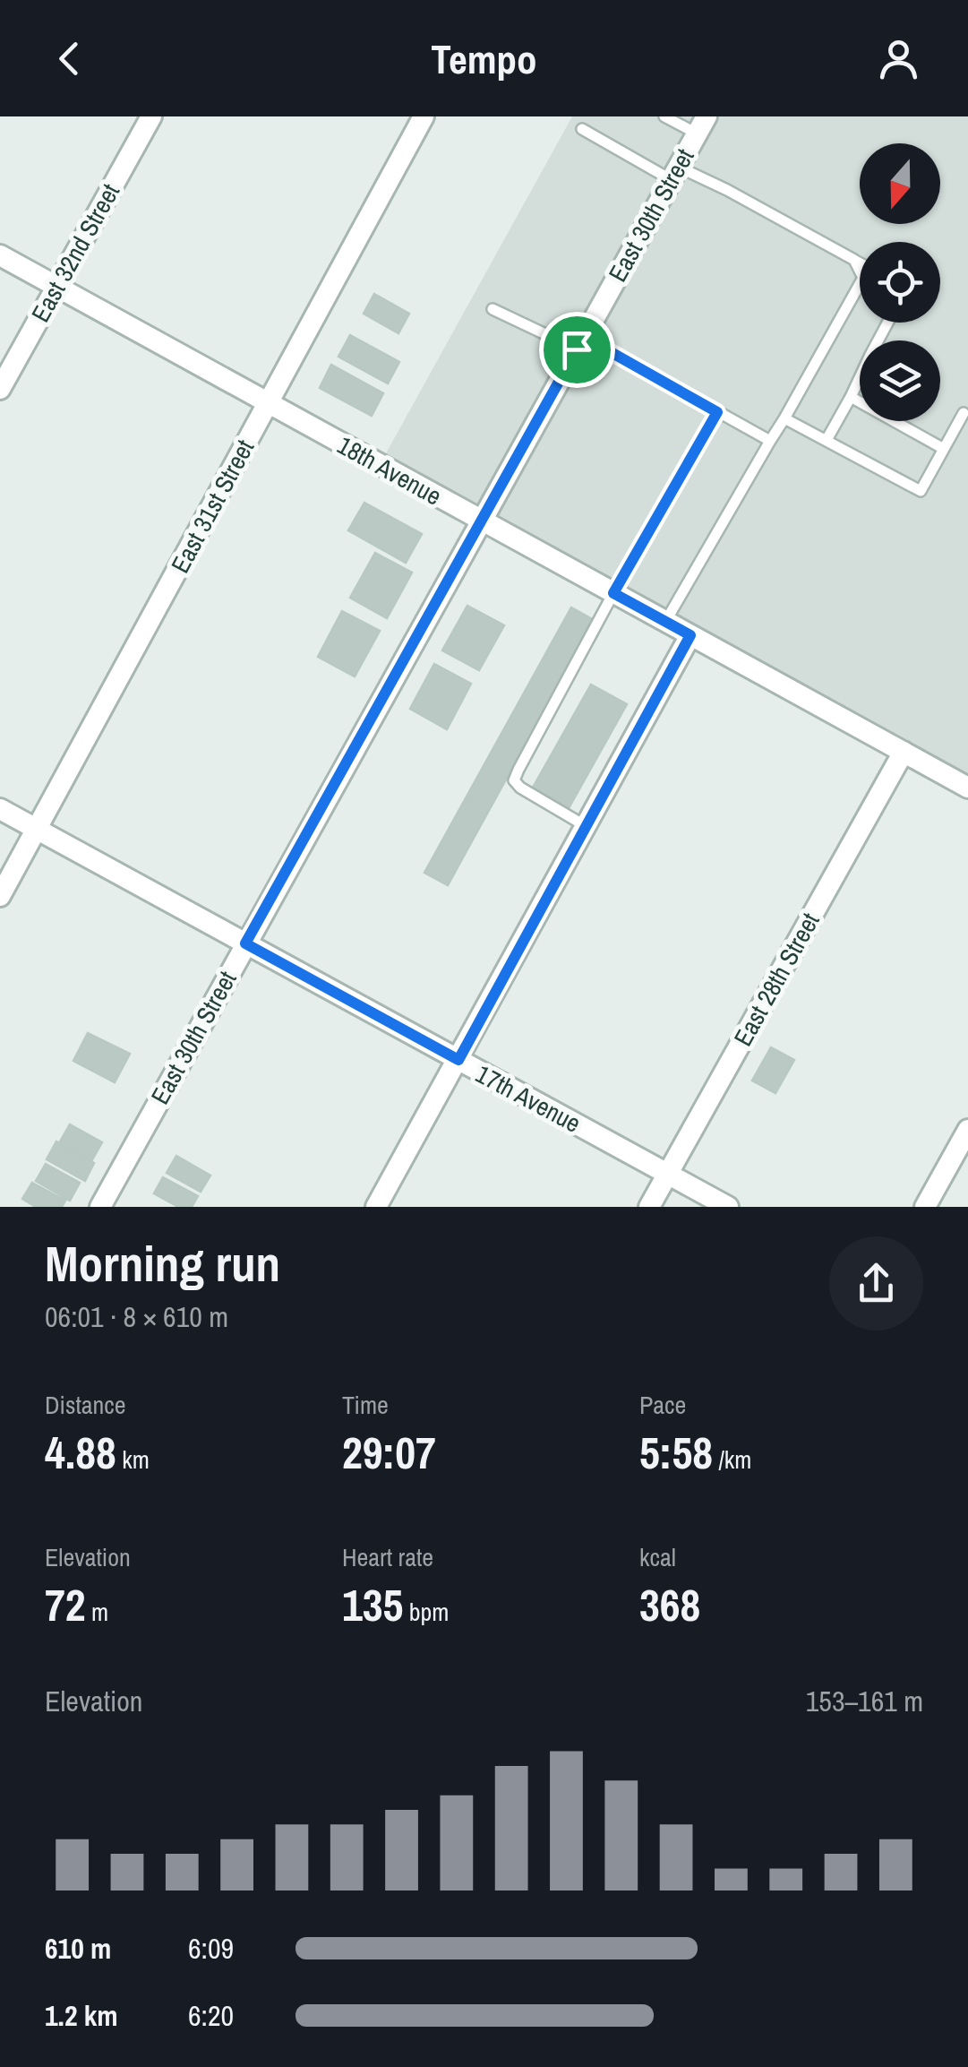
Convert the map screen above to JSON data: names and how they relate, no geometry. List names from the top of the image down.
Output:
{
  "streets": {
    "street": [
      "East 30th Street",
      "East 32nd Street",
      "18th Avenue",
      "East 31st Street",
      "East 28th Street",
      "17th Avenue"
    ]
  },
  "crossings": [
    ["East 30th Street", "18th Avenue"],
    ["East 30th Street", "17th Avenue"],
    ["East 32nd Street", "18th Avenue"],
    ["18th Avenue", "East 31st Street"],
    ["18th Avenue", "East 28th Street"],
    ["East 31st Street", "17th Avenue"],
    ["East 28th Street", "17th Avenue"]
  ],
  "north": "bottom",
  "page": {
    "header": "Tempo",
    "heading": ["Morning run", "06:01 · 8 × 610 m"],
    "stats": [
      ["Distance", "4.88 km"],
      ["Time", "29:07"],
      ["Pace", "5:58 /km"],
      ["Elevation", "72 m"],
      ["Heart rate", "135 bpm"],
      ["kcal", "368"]
    ],
    "chart": ["Elevation", "153–161 m"],
    "list": [
      {
        "name": "610 m",
        "note": "6:09"
      },
      {
        "name": "1.2 km",
        "note": "6:20"
      }
    ]
  }
}
